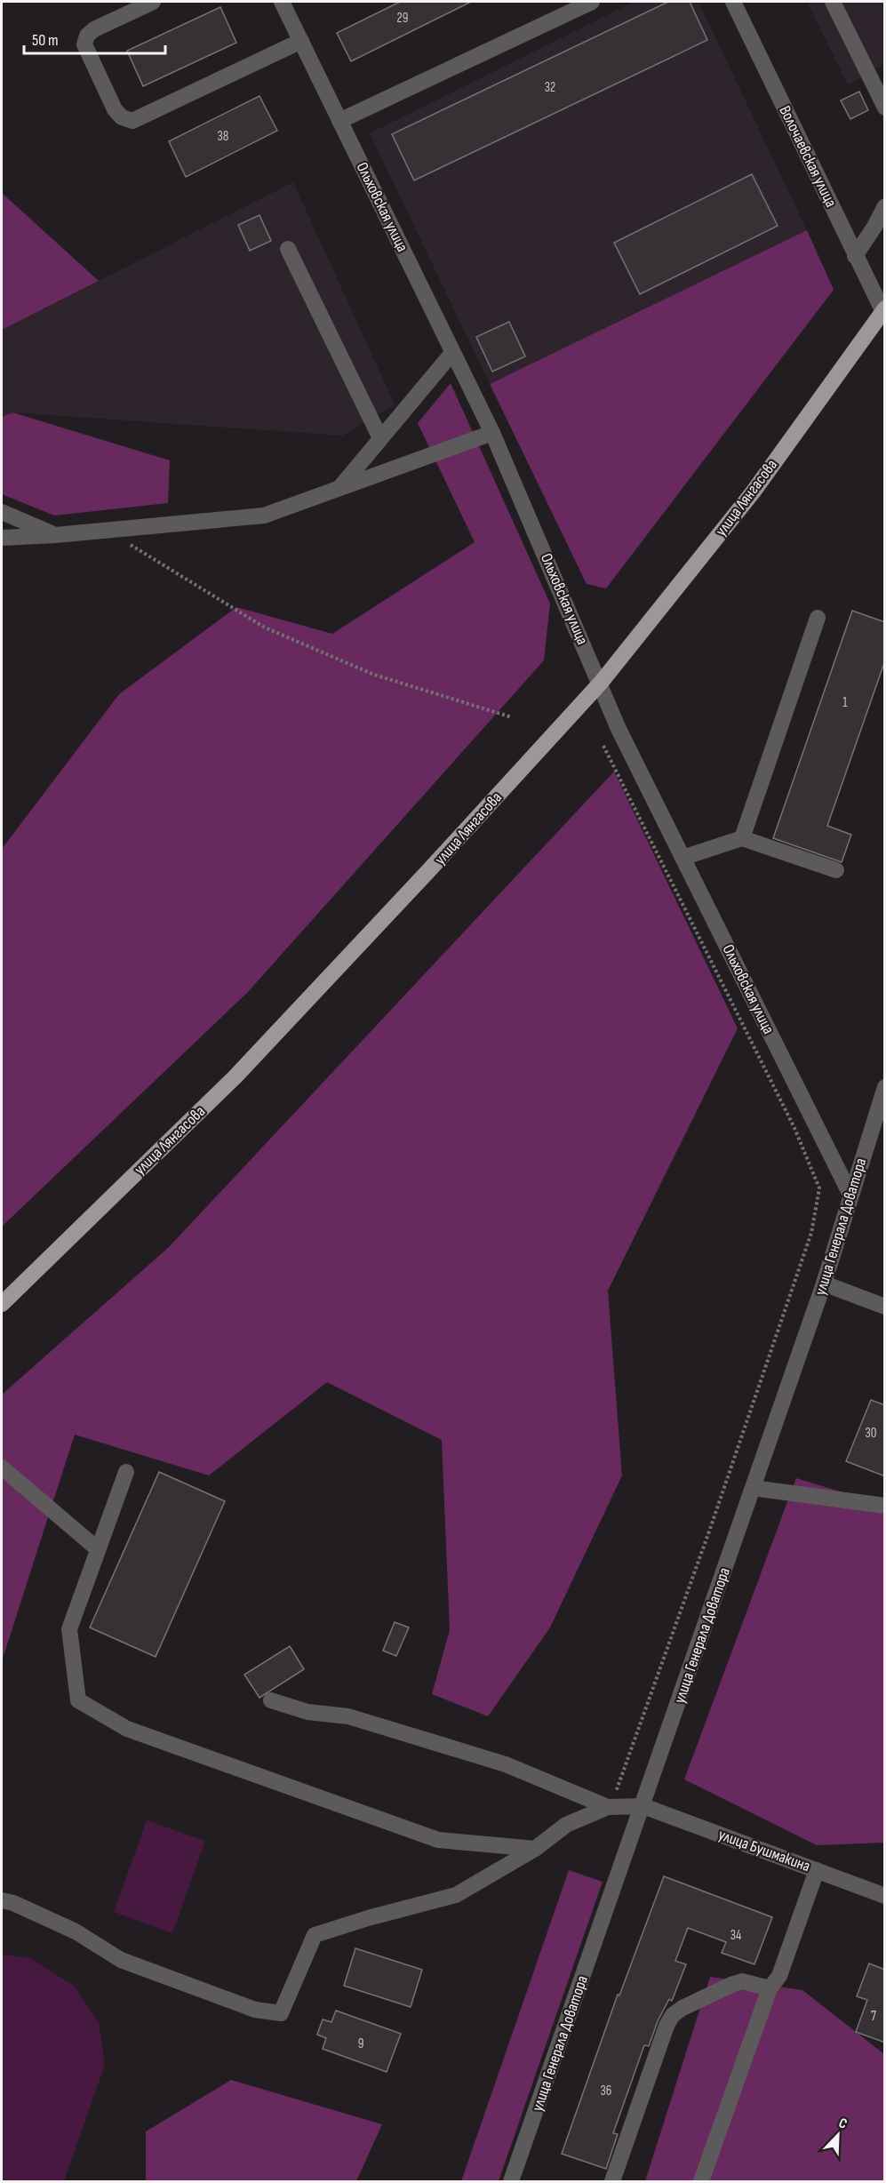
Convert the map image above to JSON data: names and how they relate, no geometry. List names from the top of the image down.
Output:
{
  "streets": {
    "main road": ["улица Лянгасова"],
    "street": [
      "Волочаевская улица",
      "Ольховская улица",
      "улица Генерала Доватора",
      "улица Бушмакина"
    ]
  },
  "crossings": [
    ["Волочаевская улица", "улица Лянгасова"],
    ["Ольховская улица", "улица Лянгасова"],
    ["Ольховская улица", "улица Генерала Доватора"],
    ["улица Генерала Доватора", "улица Бушмакина"]
  ],
  "house_numbers": [
    "29",
    "32",
    "38",
    "1",
    "30",
    "34",
    "7",
    "9",
    "36"
  ],
  "scale_bar": "50 m",
  "north": "top right"
}
